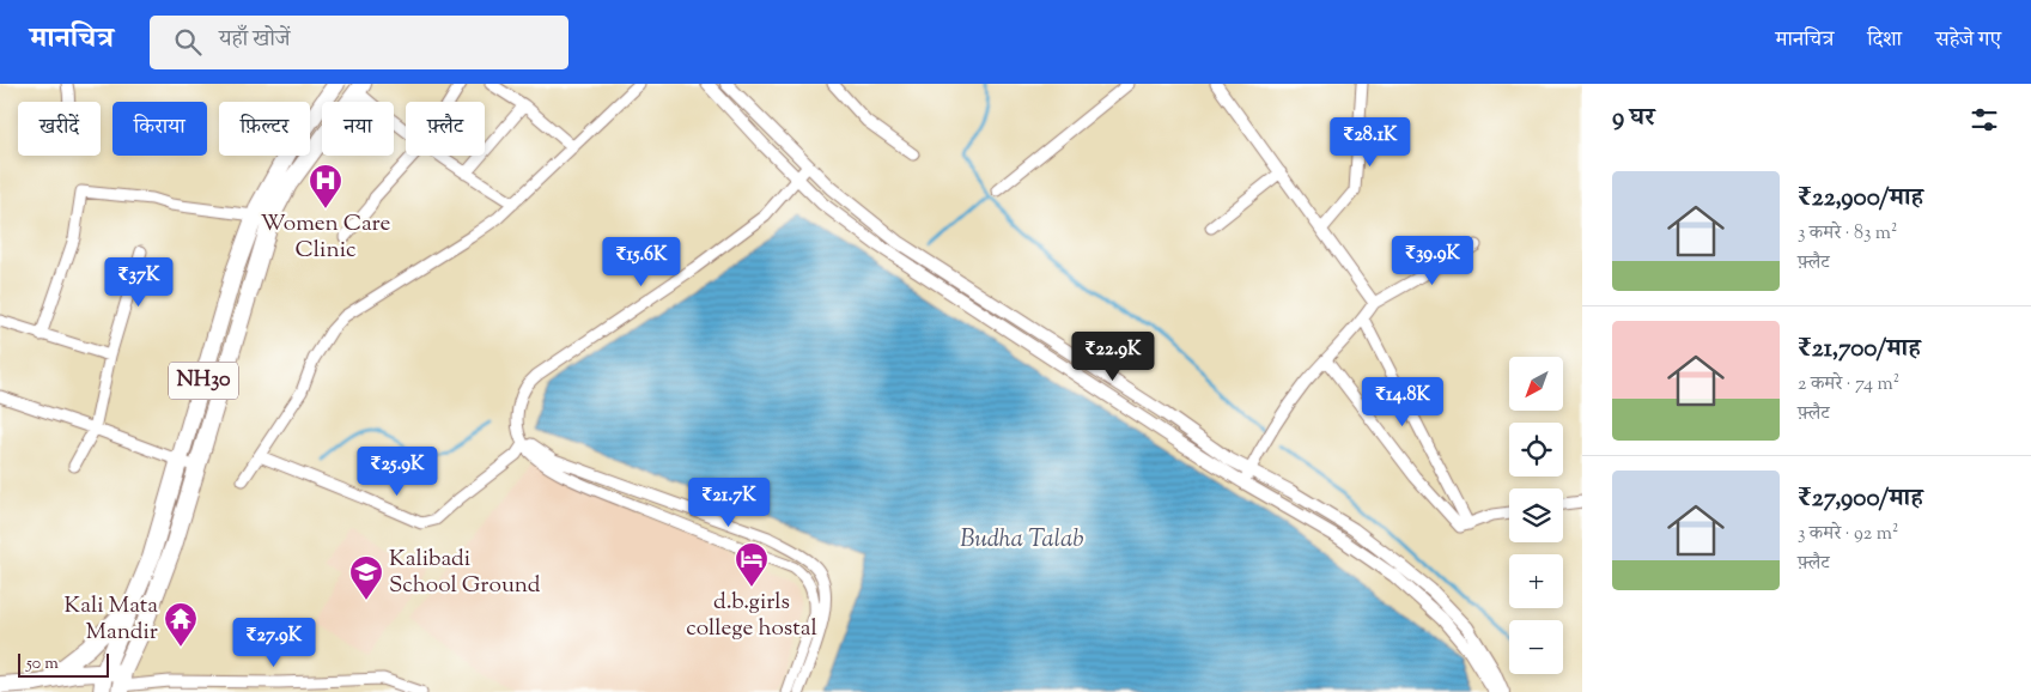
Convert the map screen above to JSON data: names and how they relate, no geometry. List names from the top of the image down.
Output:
{
  "streets": {
    "main road": ["NH30"]
  },
  "water": ["Budha Talab"],
  "places": {
    "hospital": ["Women Care Clinic"],
    "hotel": ["d.b.girls college hostal"],
    "school or university": ["Kalibadi School Ground"],
    "temple": ["Kali Mata Mandir"]
  },
  "scale_bar": "50 m",
  "north": "bottom left",
  "page": {
    "header": "मानचित्र",
    "search": "यहाँ खोजें",
    "nav": ["मानचित्र", "दिशा", "सहेजे गए"],
    "heading": "9 घर",
    "chip": [
      "खरीदें",
      "किराया",
      "फ़िल्टर",
      "नया",
      "फ़्लैट"
    ],
    "price": [
      "₹28.1K",
      "₹39.9K",
      "₹15.6K",
      "₹37K",
      "₹22.9K",
      "₹14.8K",
      "₹25.9K",
      "₹21.7K",
      "₹27.9K"
    ],
    "list": [
      {
        "name": "₹22,900/माह",
        "note": "3 कमरे · 83 m² · फ़्लैट"
      },
      {
        "name": "₹21,700/माह",
        "note": "2 कमरे · 74 m² · फ़्लैट"
      },
      {
        "name": "₹27,900/माह",
        "note": "3 कमरे · 92 m² · फ़्लैट"
      }
    ],
    "map_buttons": ["+", "−"],
    "scale": "50 m"
  }
}
